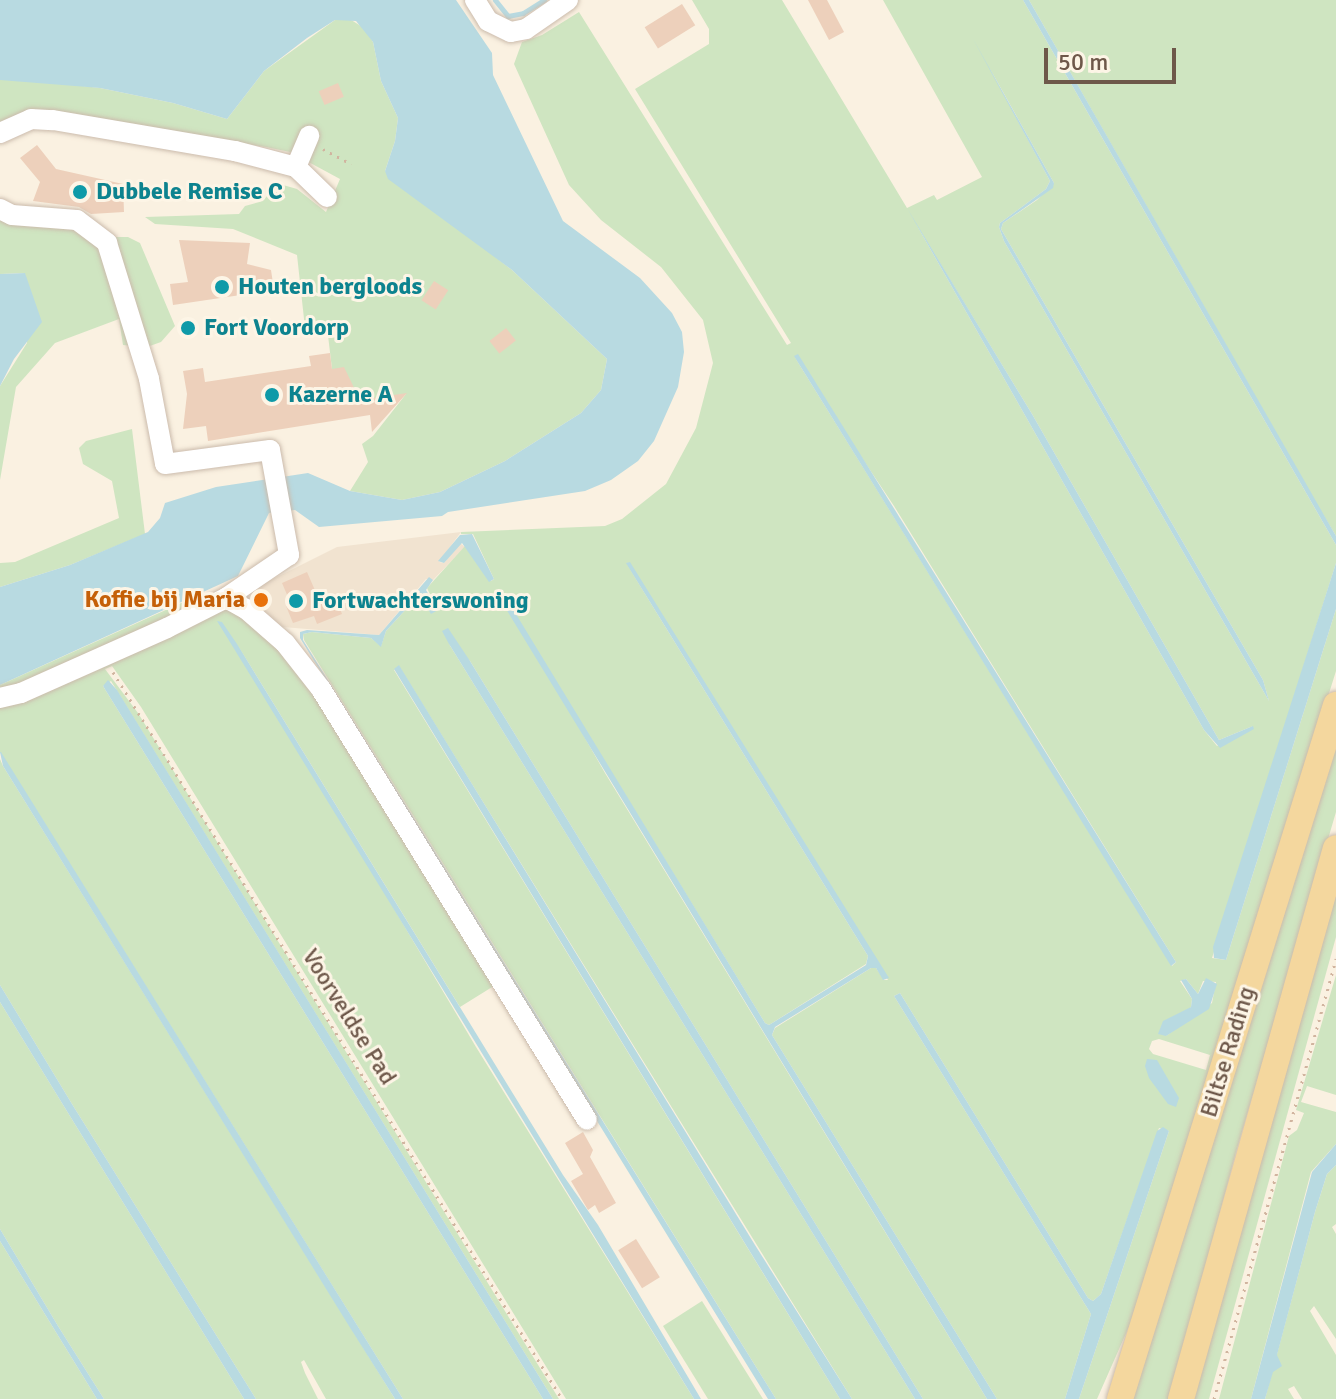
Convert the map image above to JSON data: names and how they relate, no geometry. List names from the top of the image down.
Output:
{
  "streets": {
    "main road": ["Biltse Rading"],
    "path": ["Voorveldse Pad"]
  },
  "places": [
    "Dubbele Remise C",
    "Houten bergloods",
    "Fort Voordorp",
    "Kazerne A",
    "Koffie bij Maria",
    "Fortwachterswoning"
  ],
  "scale_bar": "50 m"
}
